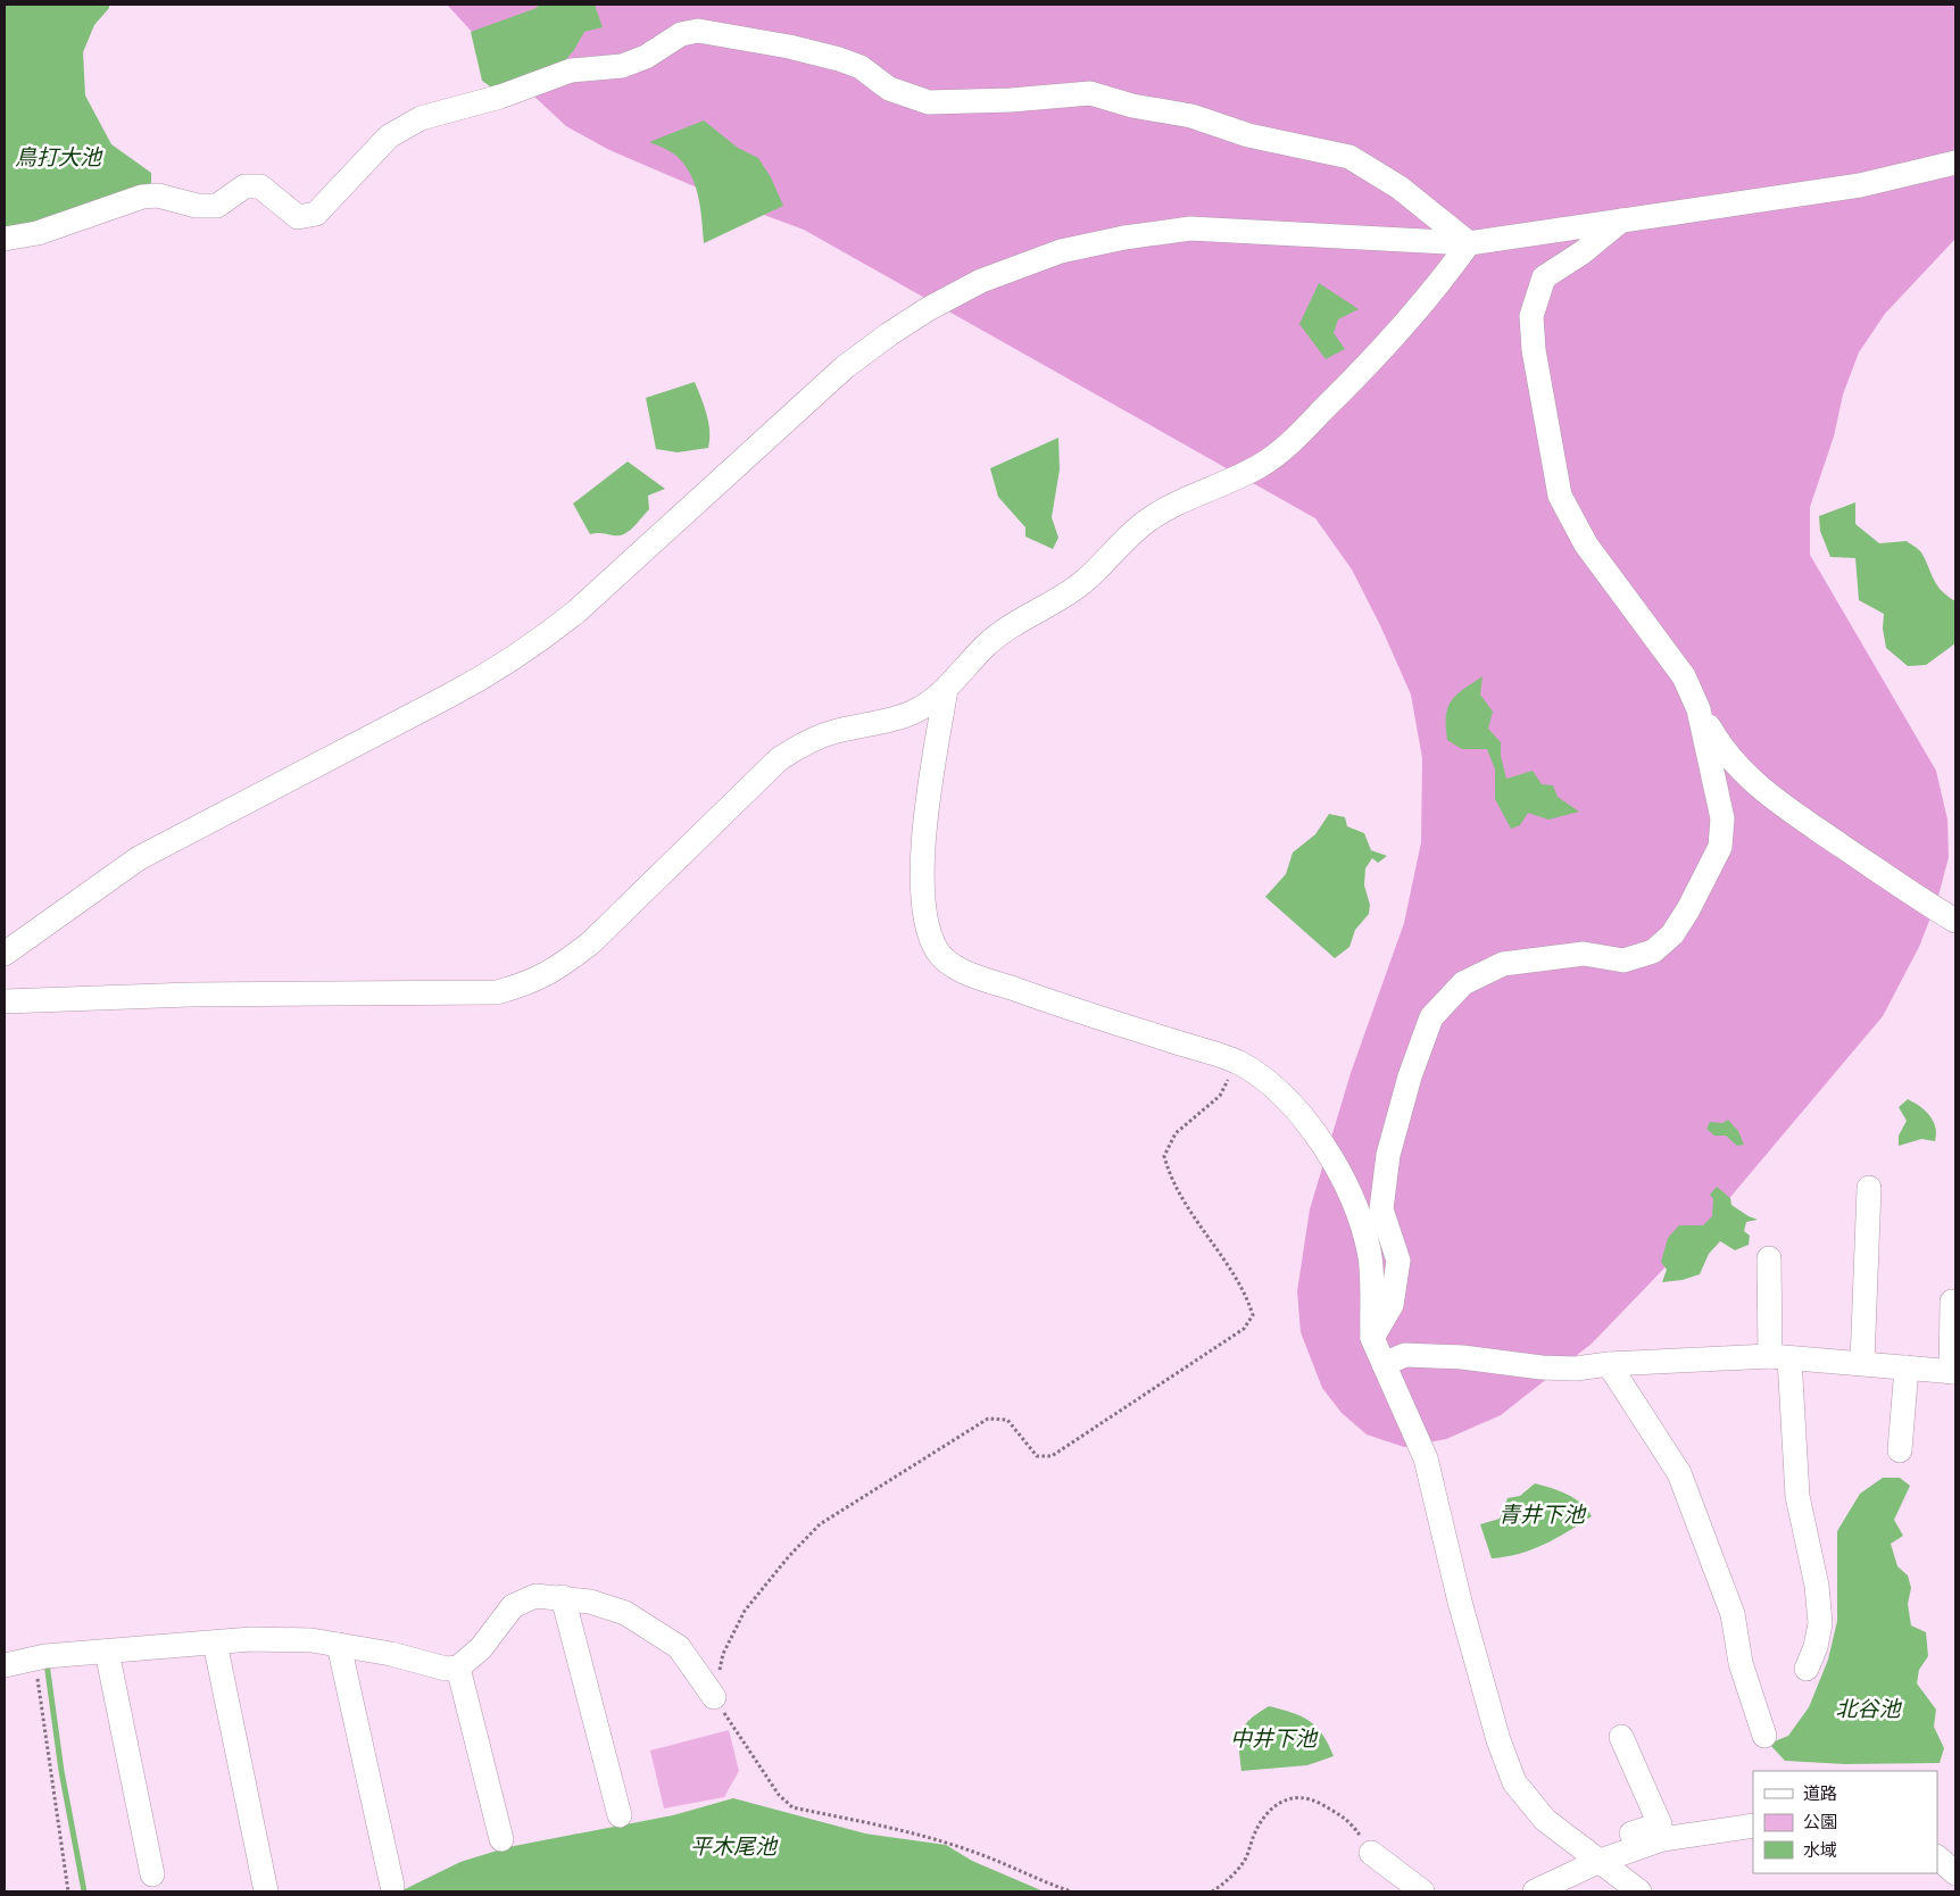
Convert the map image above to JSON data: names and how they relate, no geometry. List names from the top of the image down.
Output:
{
  "water": [
    "鳥打大池",
    "青井下池",
    "北谷池",
    "中井下池",
    "平木尾池"
  ],
  "legend": ["道路", "公園", "水域"]
}
